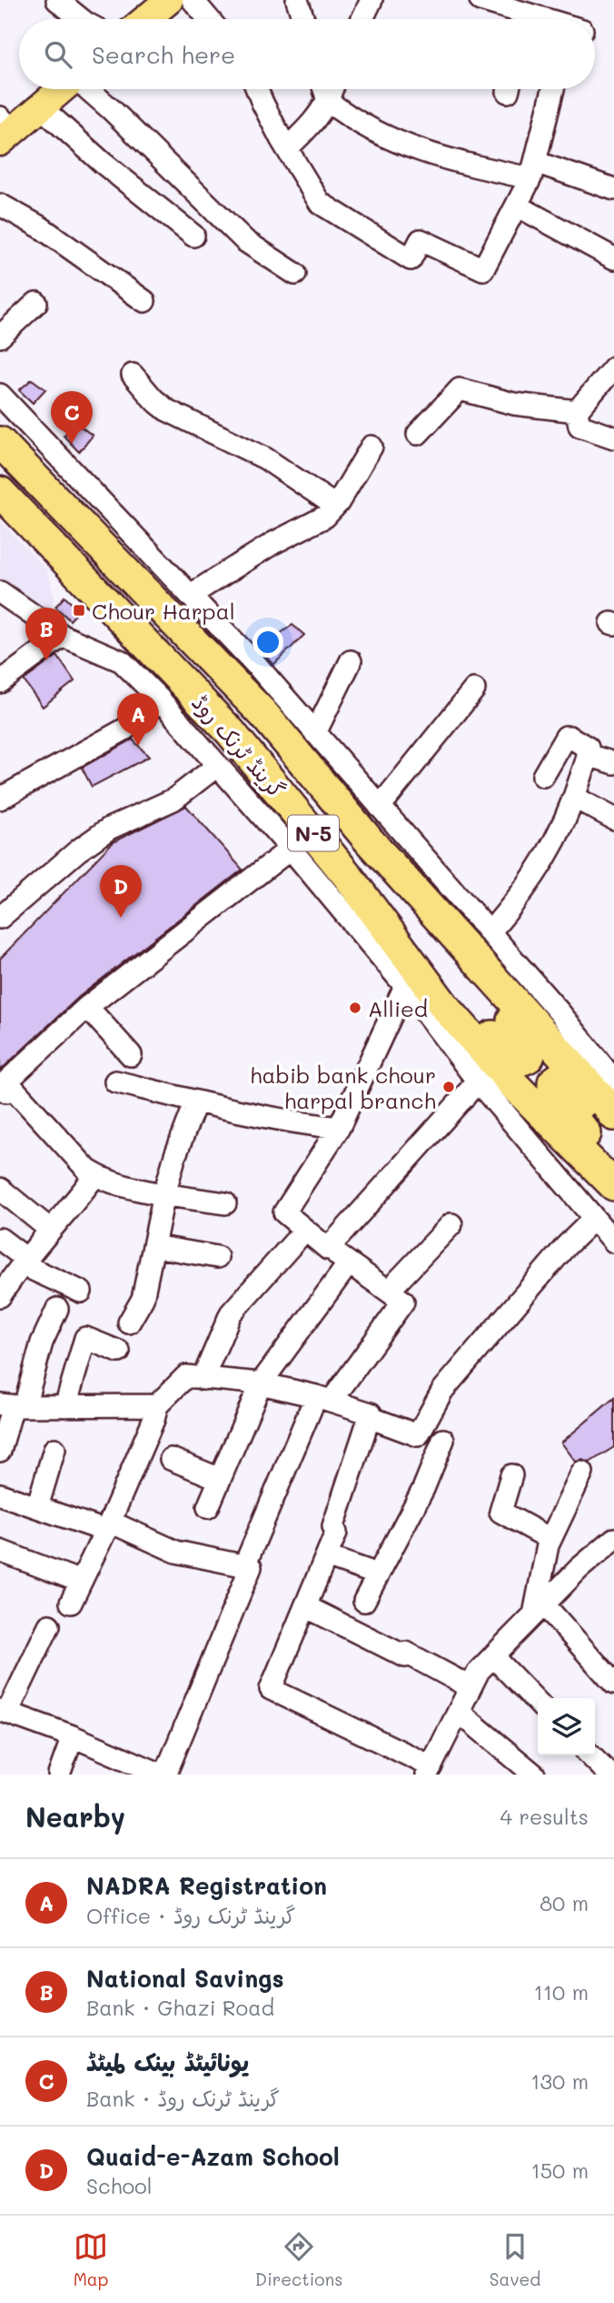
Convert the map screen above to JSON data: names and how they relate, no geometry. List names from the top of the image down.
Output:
{
  "streets": {
    "highway": ["گرینڈ ٹرنک روڈ", "N-5"]
  },
  "places": {
    "transit": ["Chour Harpal"],
    "other": ["Allied", "habib bank chour harpal branch"]
  },
  "page": {
    "search": "Search here",
    "pins": [
      "C",
      "B",
      "A",
      "D"
    ],
    "heading": ["Nearby", "4 results"],
    "list": [
      {
        "mark": "A",
        "name": "NADRA Registration",
        "note": "Office · گرینڈ ٹرنک روڈ",
        "value": "80 m"
      },
      {
        "mark": "B",
        "name": "National Savings",
        "note": "Bank · Ghazi Road",
        "value": "110 m"
      },
      {
        "mark": "C",
        "name": "یونائیٹڈ بینک لمیٹڈ",
        "note": "Bank · گرینڈ ٹرنک روڈ",
        "value": "130 m"
      },
      {
        "mark": "D",
        "name": "Quaid-e-Azam School",
        "note": "School",
        "value": "150 m"
      }
    ],
    "nav": ["Map", "Directions", "Saved"]
  }
}
